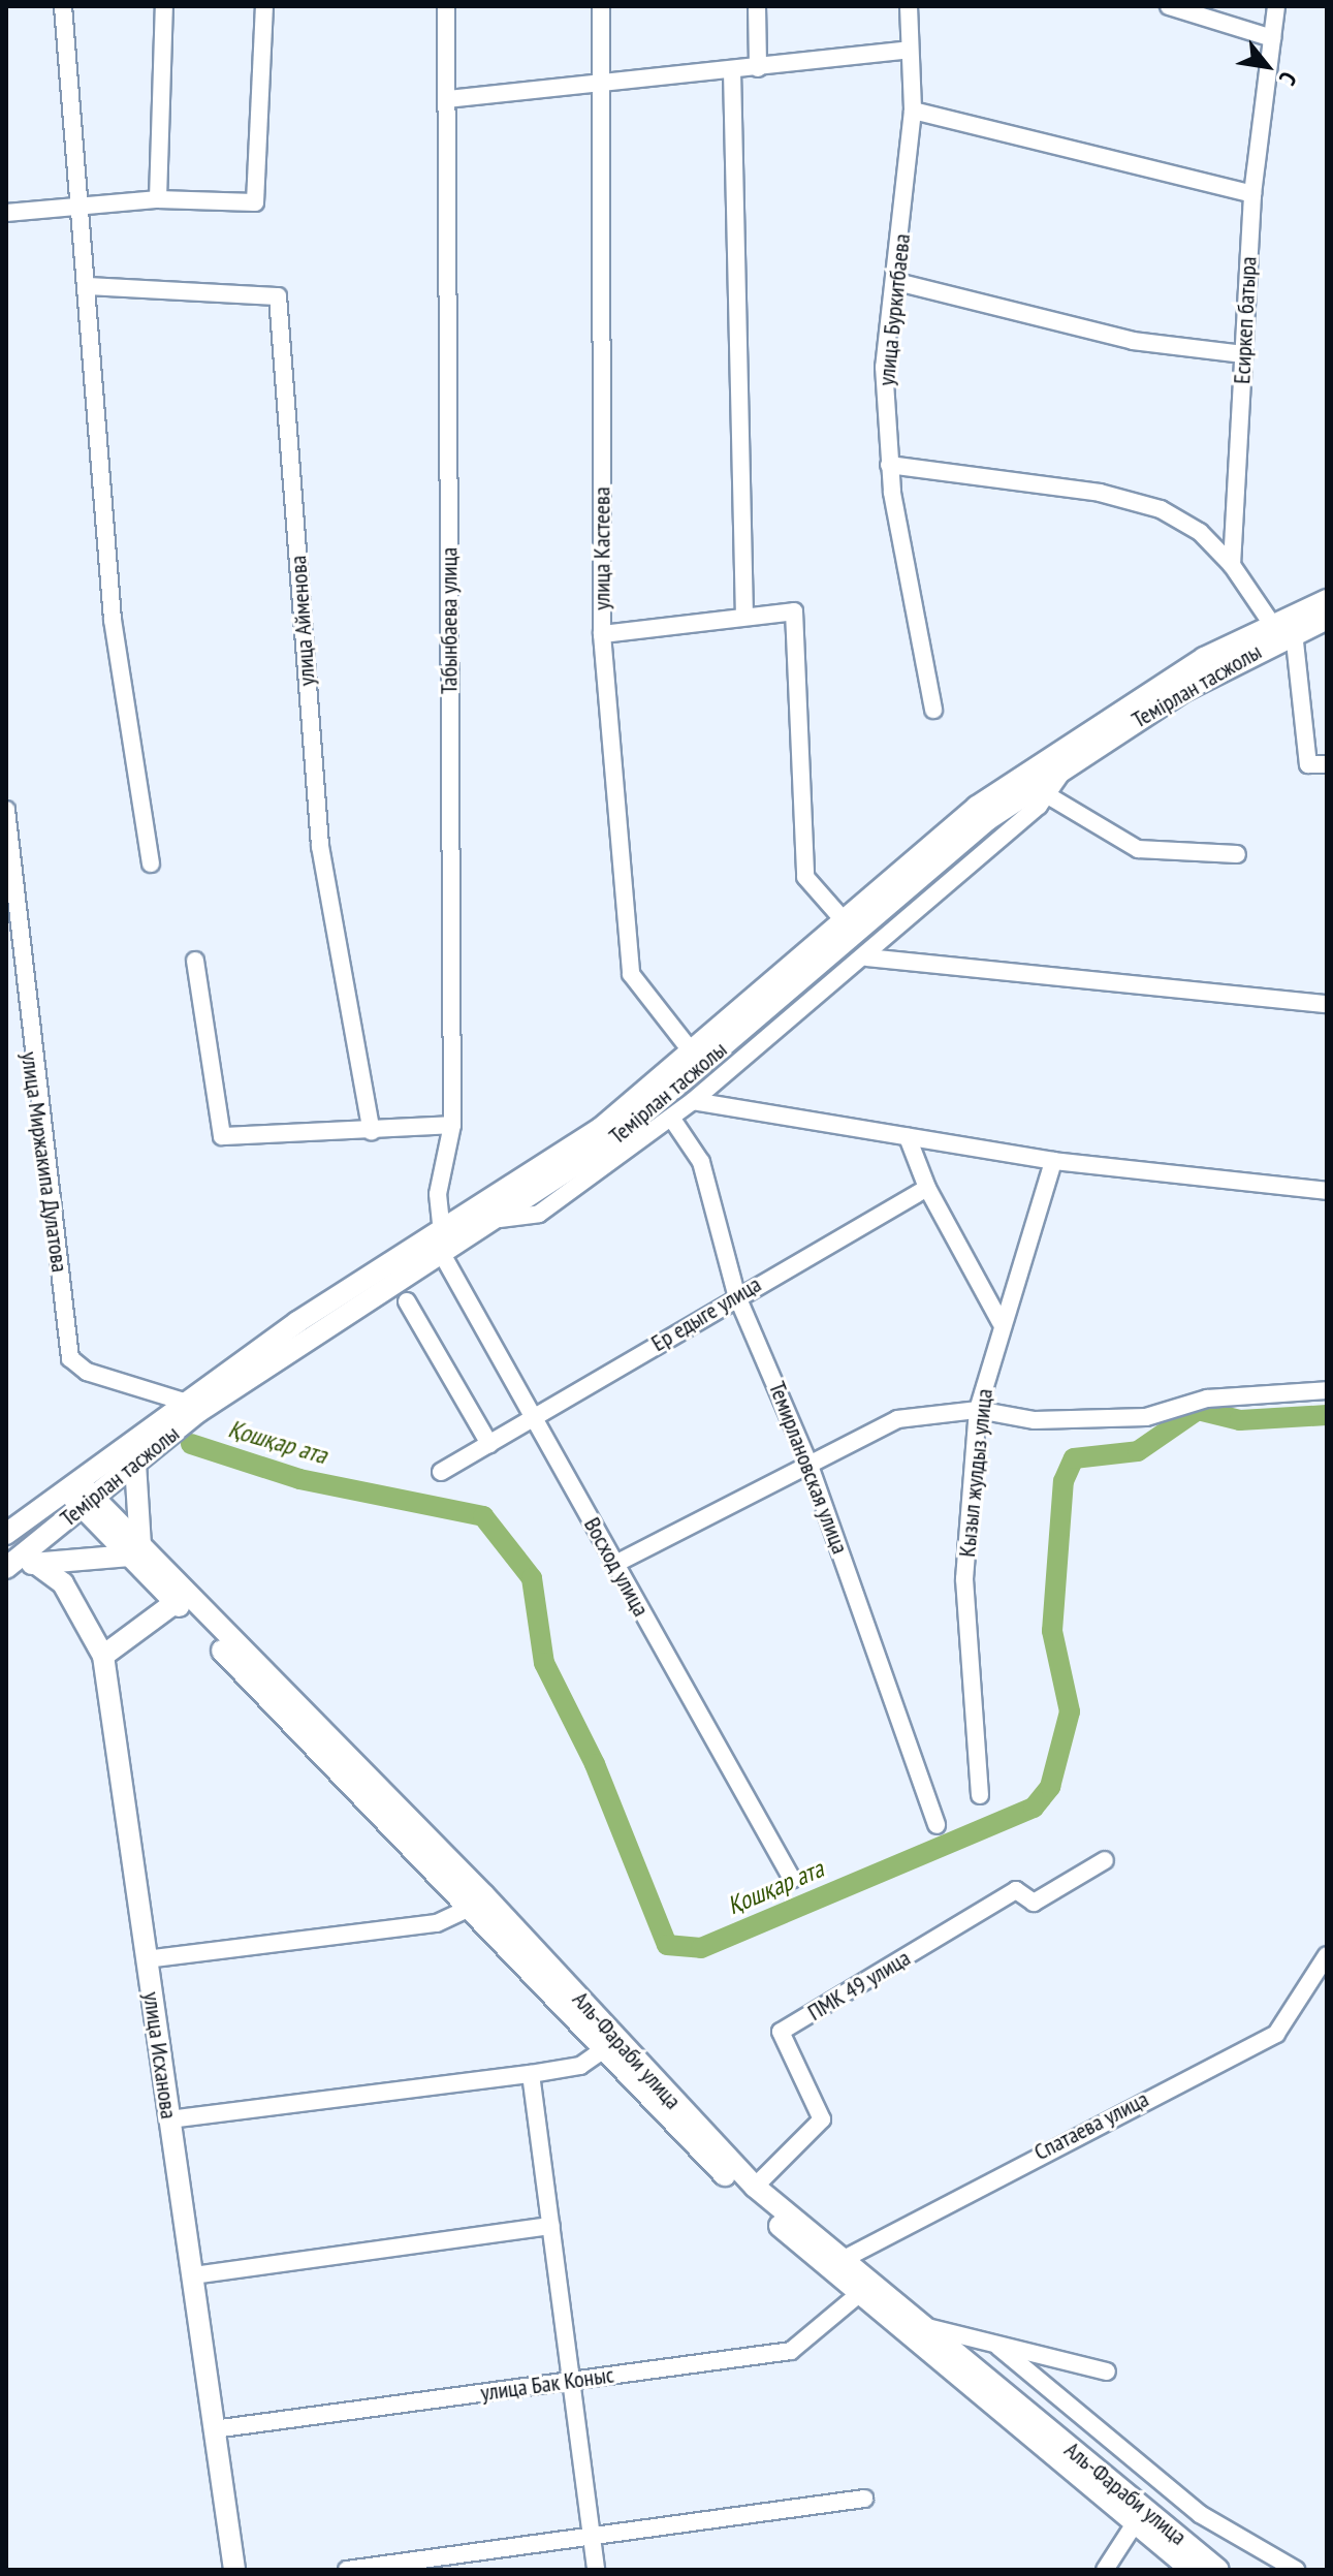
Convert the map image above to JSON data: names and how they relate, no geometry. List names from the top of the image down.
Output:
{
  "streets": {
    "main road": ["Темірлан тасжолы", "Аль-Фараби улица", "улица Исханова"],
    "street": [
      "улица Буркитбаева",
      "Есиркеп батыра",
      "улица Кастеева",
      "улица Айменова",
      "Табынбаева улица",
      "улица Миржакипа Дулатова",
      "Ер едыге улица",
      "Темирлановская улица",
      "Кызыл жулдыз улица",
      "Восход улица",
      "ПМК 49 улица",
      "Спатаева улица",
      "улица Бак Коныс"
    ]
  },
  "crossings": [
    ["улица Кастеева", "Темірлан тасжолы"],
    ["Табынбаева улица", "Темірлан тасжолы"],
    ["Табынбаева улица", "Восход улица"],
    ["Темірлан тасжолы", "улица Миржакипа Дулатова"],
    ["Темірлан тасжолы", "Восход улица"],
    ["Темірлан тасжолы", "Аль-Фараби улица"],
    ["Ер едыге улица", "Темирлановская улица"],
    ["Ер едыге улица", "Восход улица"],
    ["ПМК 49 улица", "Аль-Фараби улица"],
    ["Аль-Фараби улица", "Спатаева улица"],
    ["Аль-Фараби улица", "улица Бак Коныс"],
    ["улица Исханова", "улица Бак Коныс"]
  ],
  "water": ["Қошқар ата"],
  "north": "bottom right"
}
